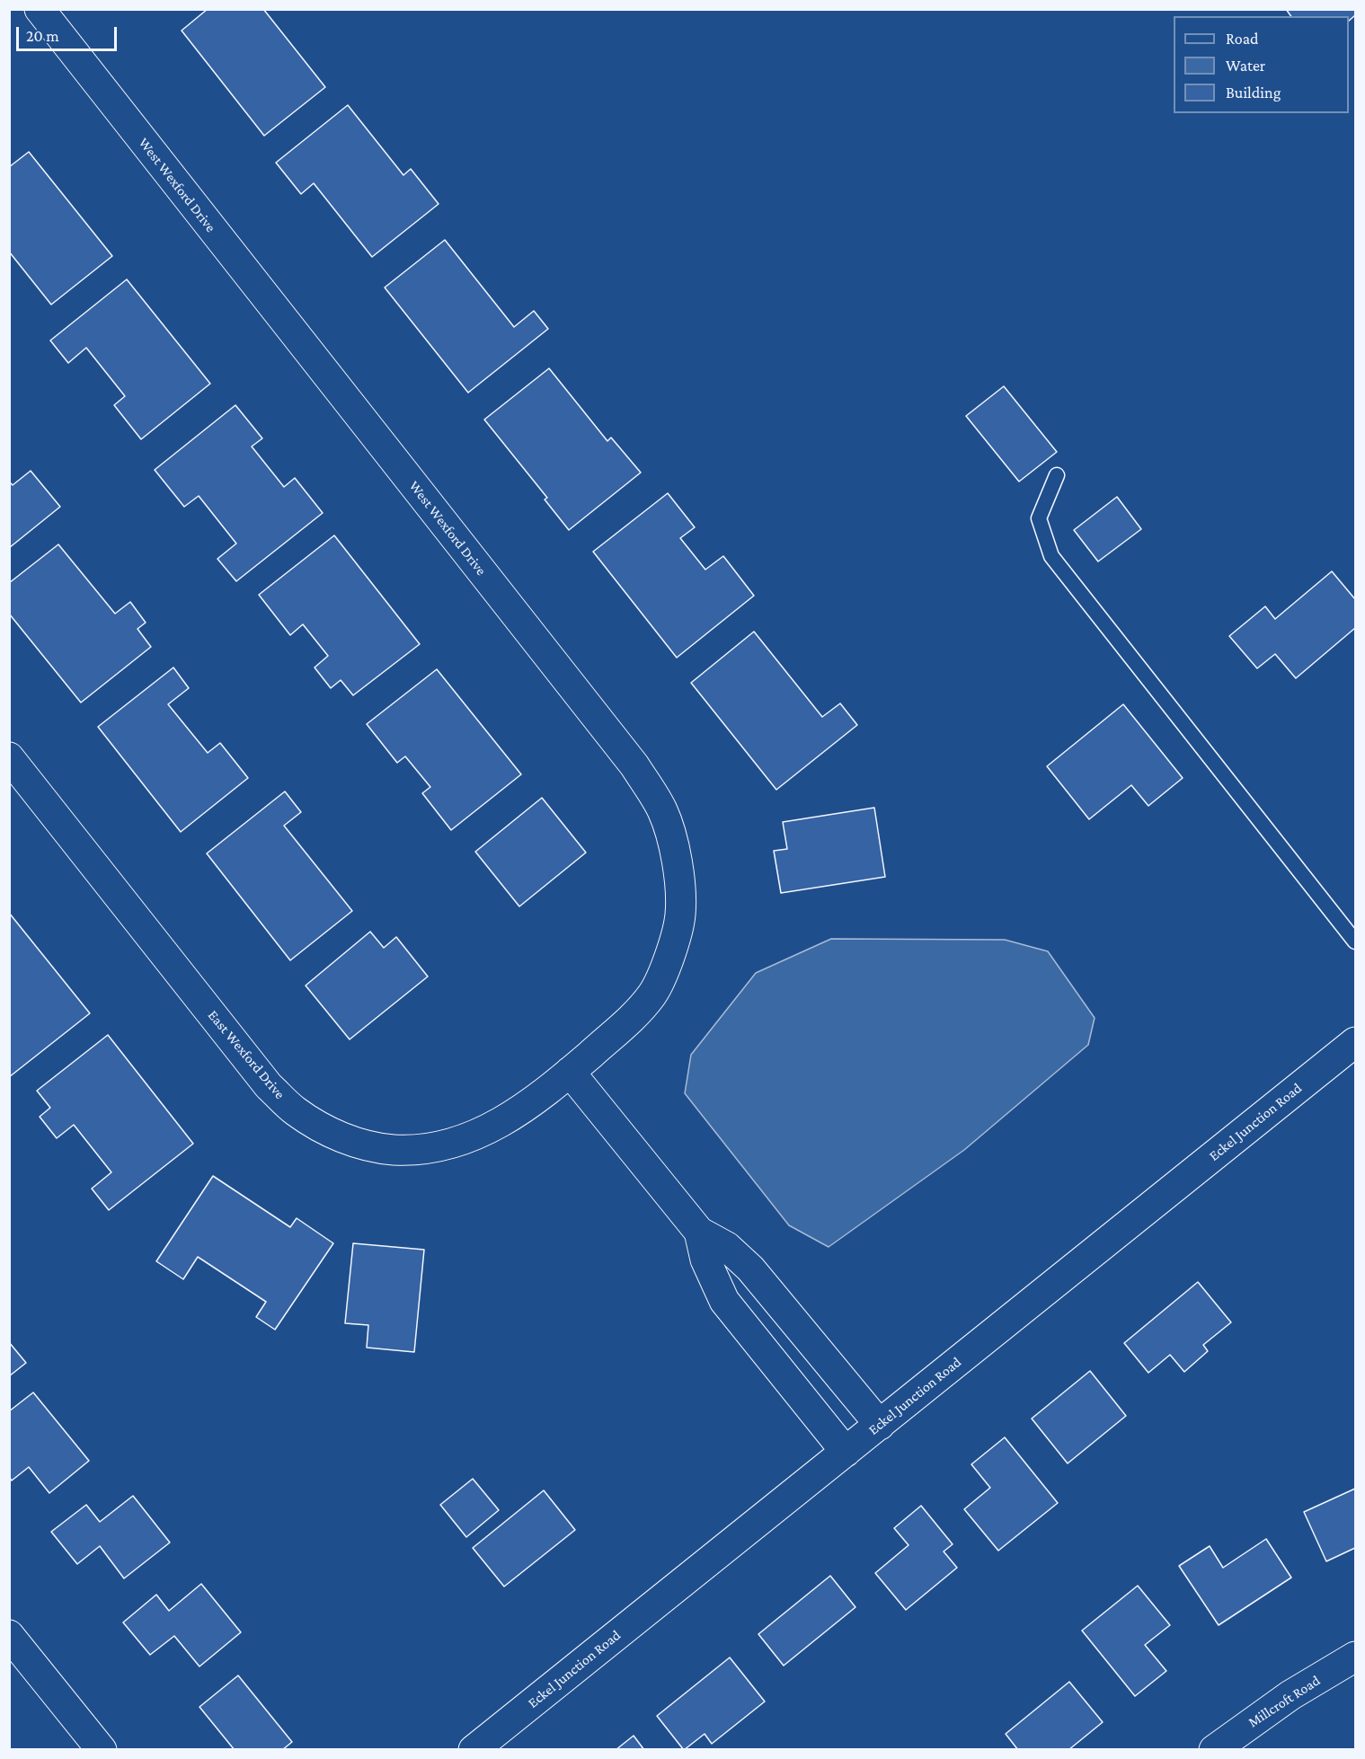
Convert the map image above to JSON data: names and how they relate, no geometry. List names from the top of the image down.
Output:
{
  "streets": {
    "street": [
      "West Wexford Drive",
      "East Wexford Drive",
      "Eckel Junction Road",
      "Millcroft Road"
    ]
  },
  "crossings": [
    ["West Wexford Drive", "East Wexford Drive"]
  ],
  "legend": ["Road", "Water", "Building"],
  "scale_bar": "20 m"
}
